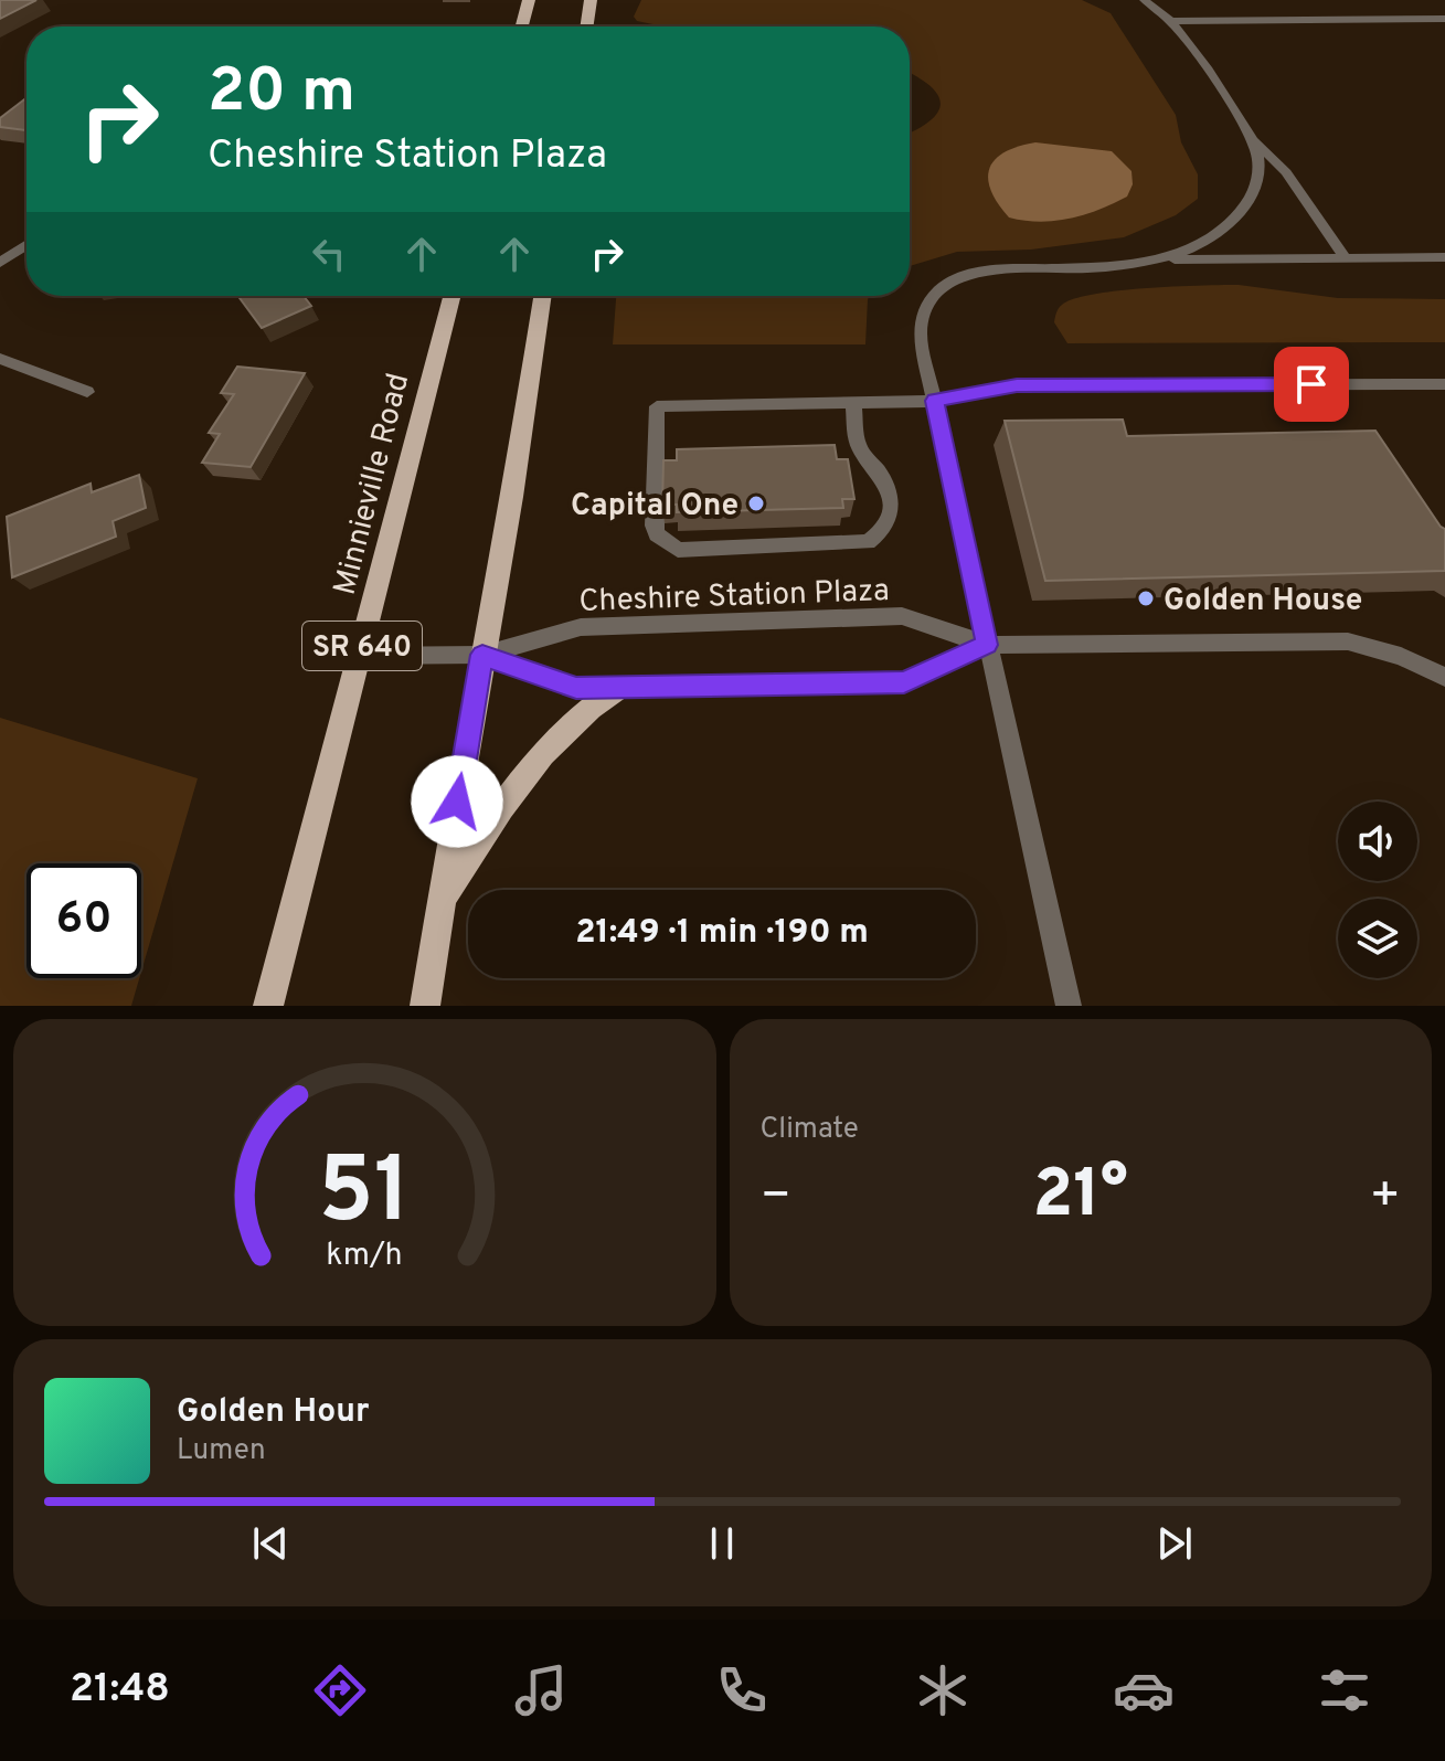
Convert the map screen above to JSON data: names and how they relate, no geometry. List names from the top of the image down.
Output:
{
  "streets": {
    "main road": ["Minnieville Road", "SR 640"],
    "street": ["Cheshire Station Plaza"]
  },
  "crossings": [
    ["Minnieville Road", "Cheshire Station Plaza"]
  ],
  "places": ["Capital One", "Golden House"],
  "page": {
    "turn": ["20 m", "Cheshire Station Plaza"],
    "limit": "60",
    "trip": "21:49 · 1 min · 190 m",
    "tile": "Climate",
    "heat": ["−", "21°", "+"],
    "song": ["Golden Hour", "Lumen"],
    "tabs": "21:48",
    "gauge": ["51", "km/h"]
  }
}
